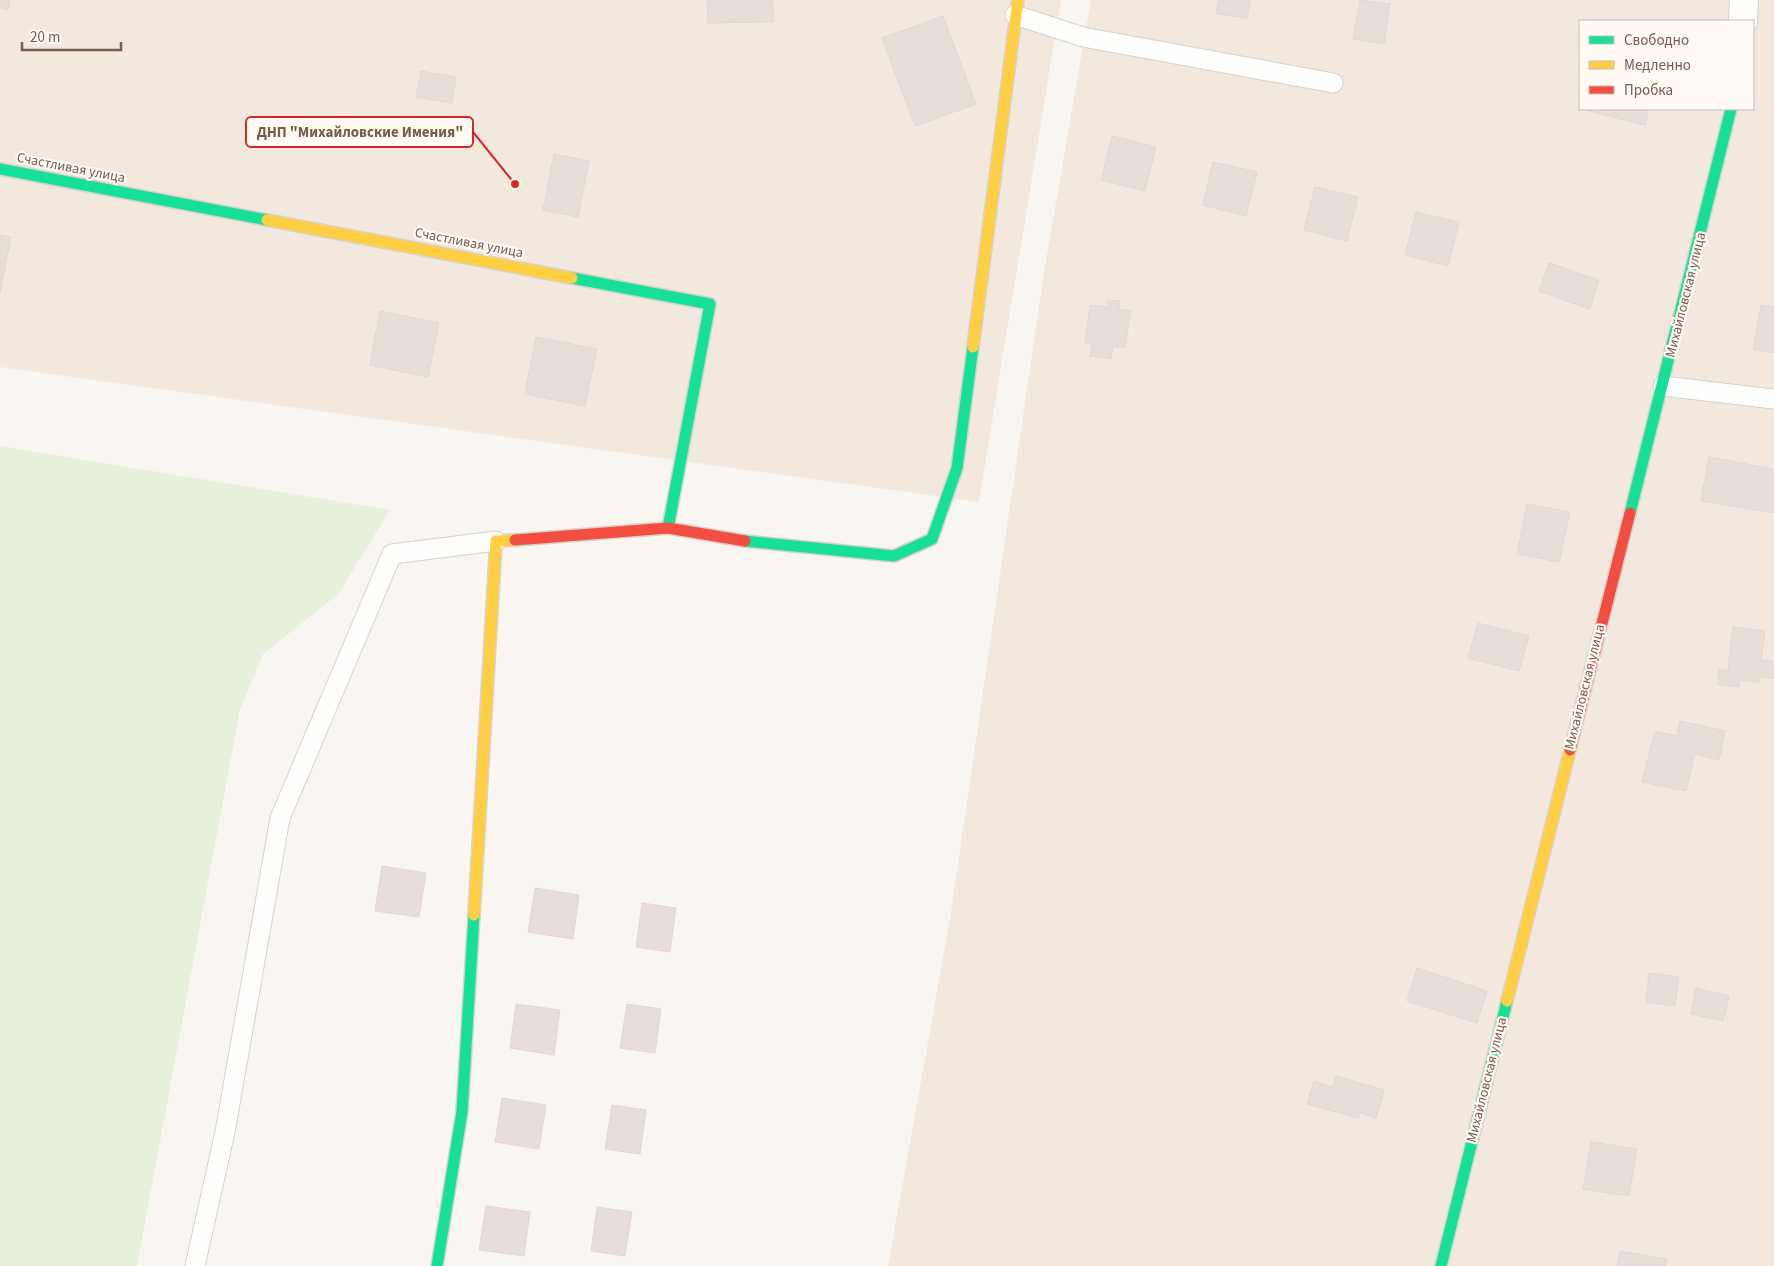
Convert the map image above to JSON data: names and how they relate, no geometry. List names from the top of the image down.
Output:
{
  "streets": {
    "street": ["Счастливая улица", "Михайловская улица"]
  },
  "places": ["ДНП \"Михайловские Имения\""],
  "legend": ["Свободно", "Медленно", "Пробка"],
  "scale_bar": "20 m"
}
